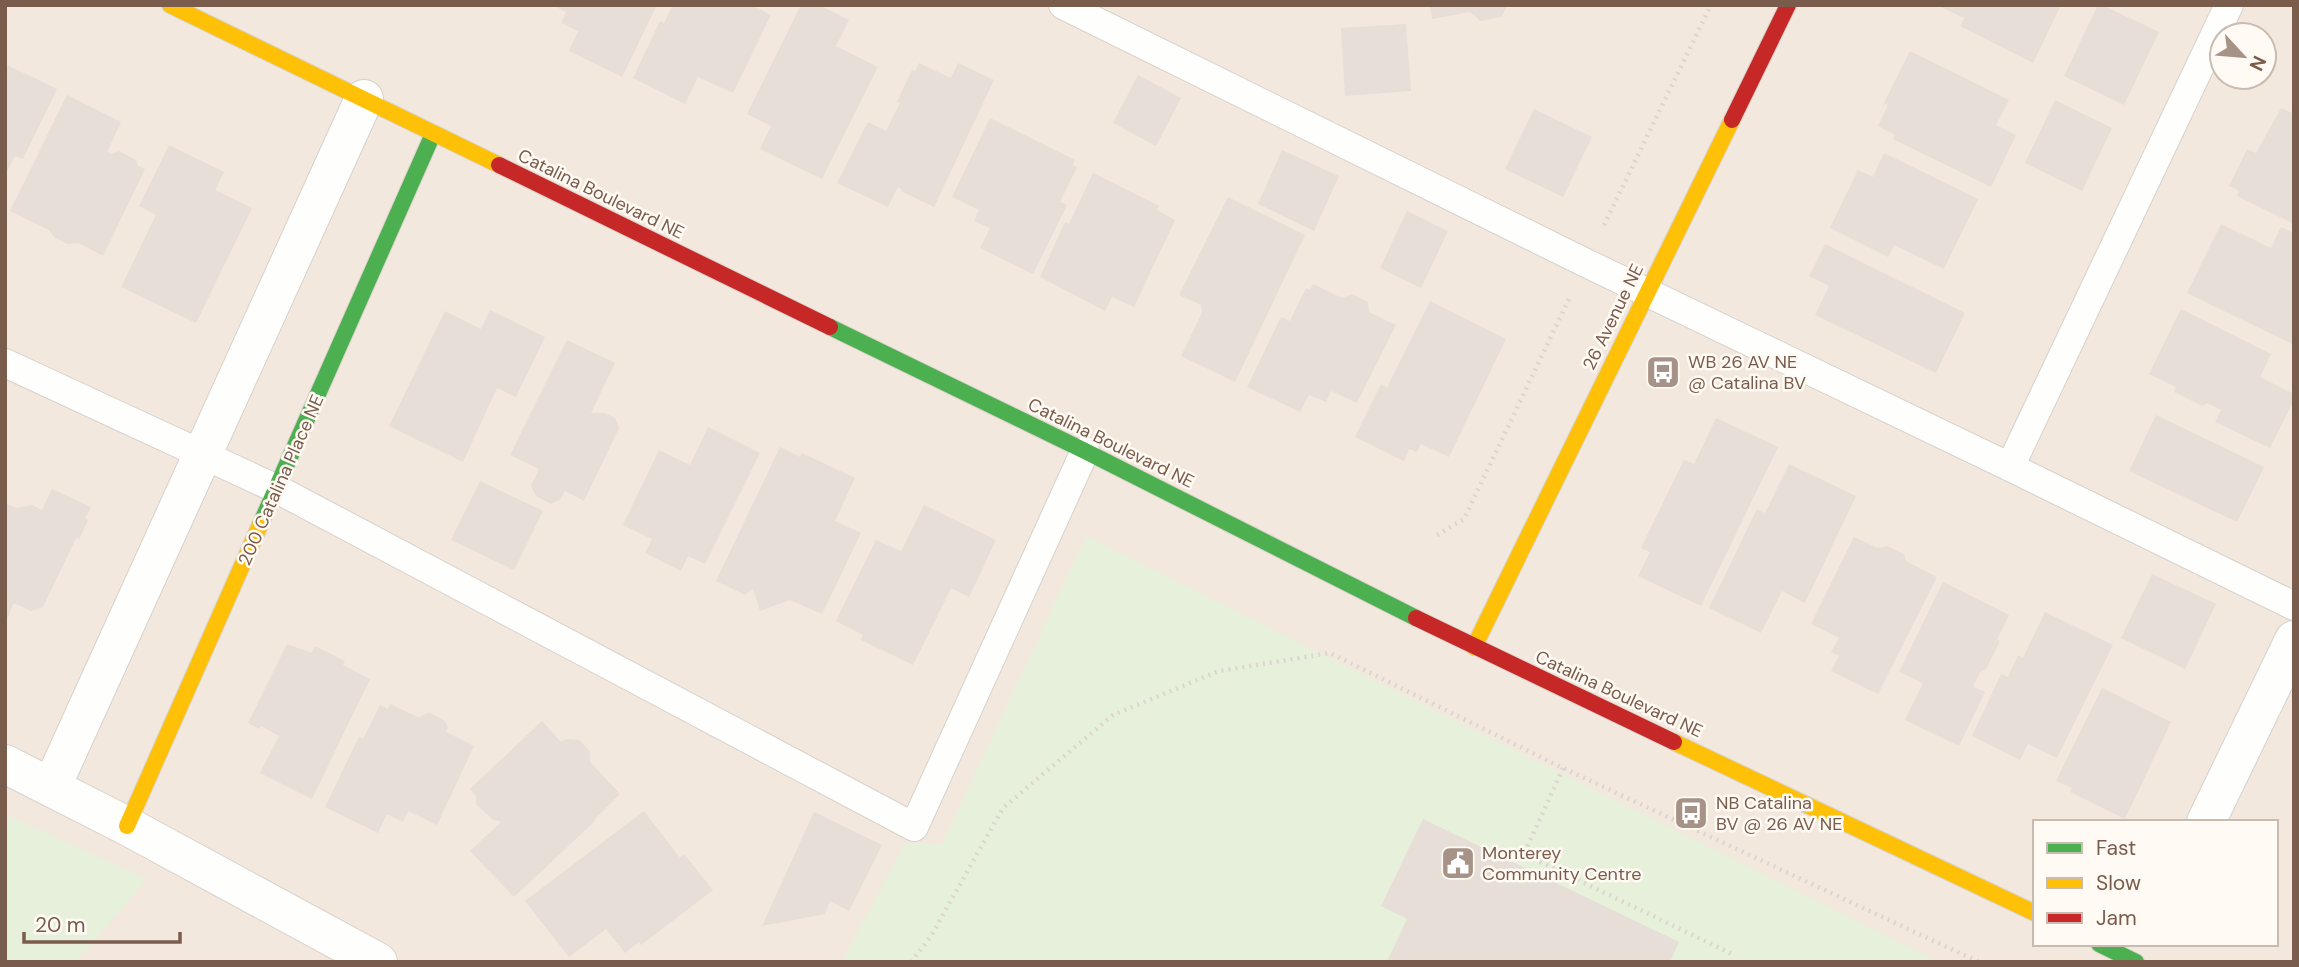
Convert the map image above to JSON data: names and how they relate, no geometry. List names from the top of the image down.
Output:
{
  "streets": {
    "street": ["Catalina Boulevard NE", "26 Avenue NE", "200 Catalina Place NE"]
  },
  "crossings": [
    ["Catalina Boulevard NE", "26 Avenue NE"],
    ["Catalina Boulevard NE", "200 Catalina Place NE"]
  ],
  "places": {
    "bus stop": ["WB 26 AV NE @ Catalina BV", "NB Catalina BV @ 26 AV NE"],
    "public building": ["Monterey Community Centre"]
  },
  "legend": ["Fast", "Slow", "Jam"],
  "scale_bar": "20 m",
  "north": "bottom right"
}
